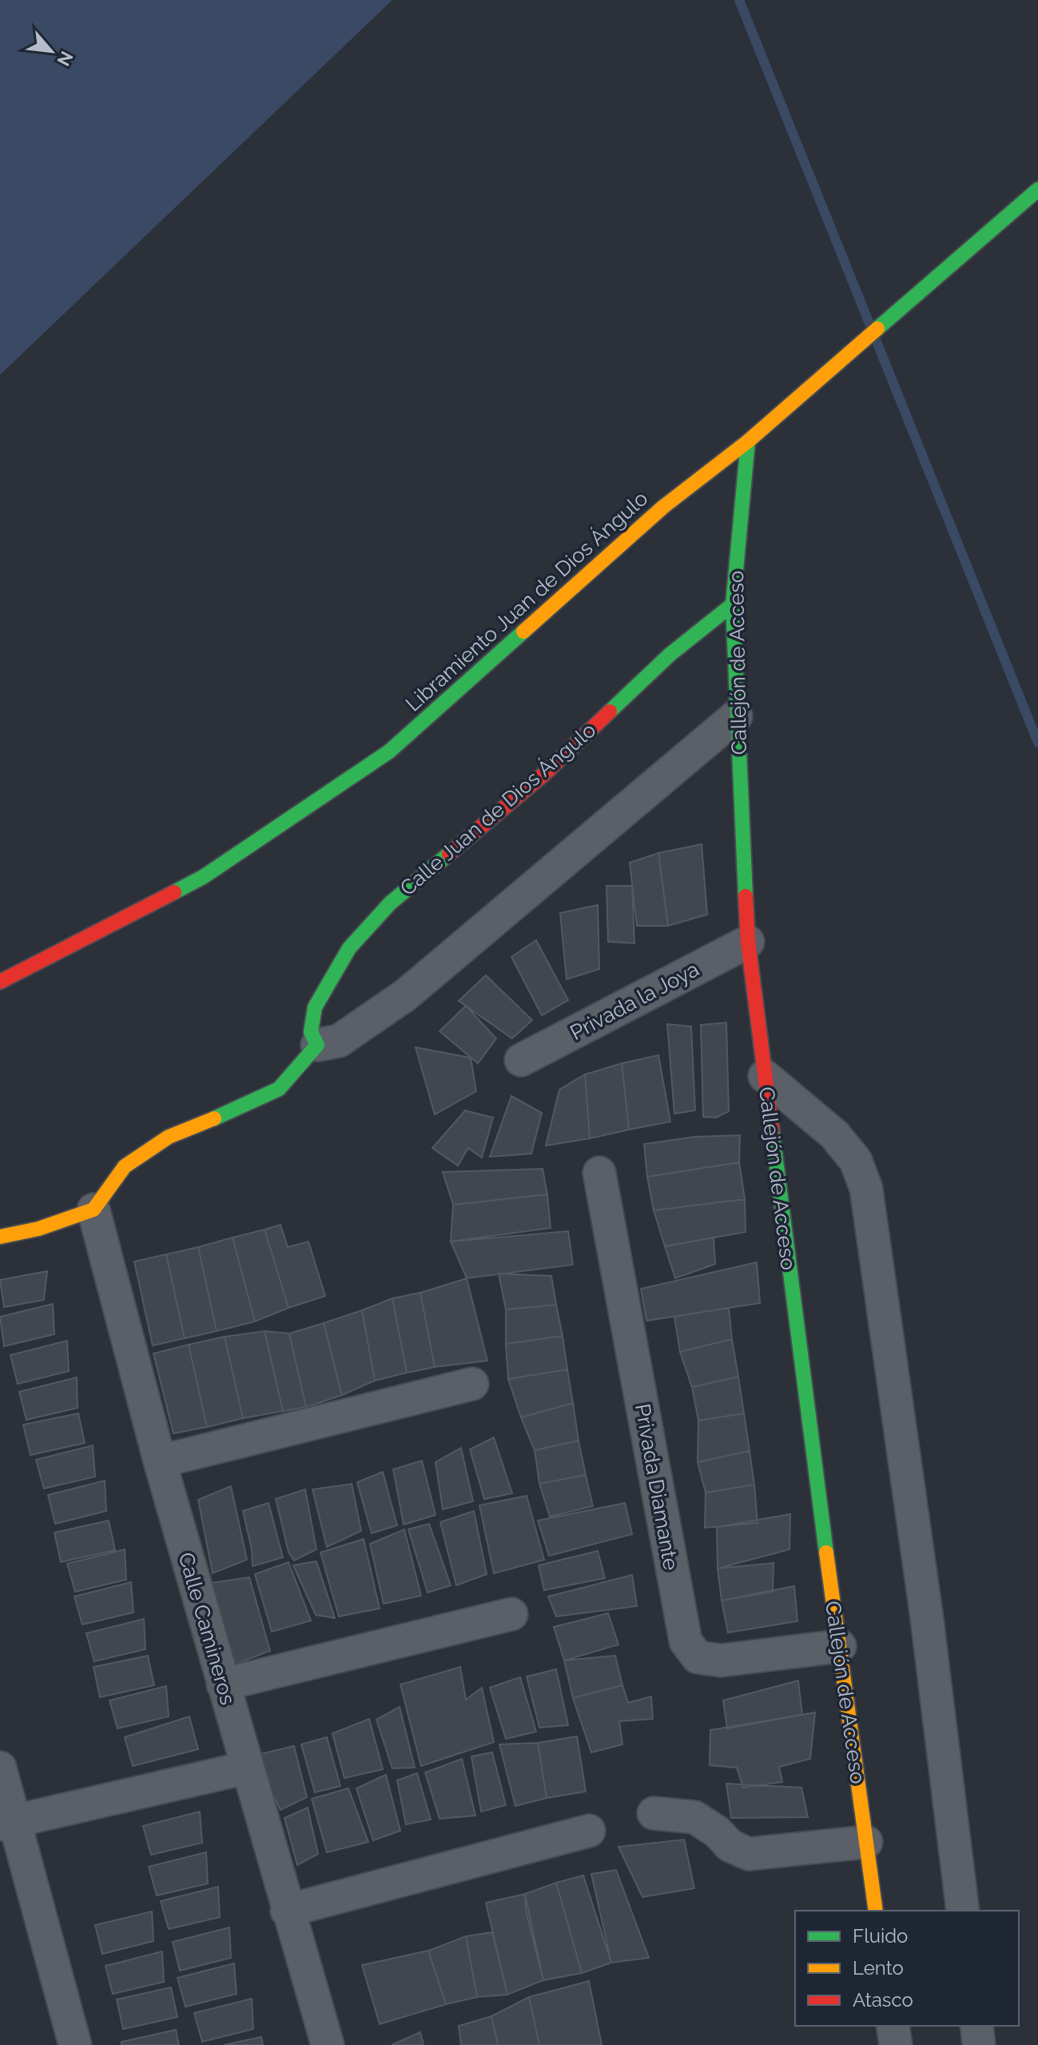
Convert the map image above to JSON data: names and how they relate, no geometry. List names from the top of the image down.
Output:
{
  "streets": {
    "main road": ["Libramiento Juan de Dios Ángulo", "Callejón de Acceso", "Calle Juan de Dios Ángulo"],
    "street": ["Privada la Joya", "Privada Diamante", "Calle Camineros"]
  },
  "crossings": [
    ["Libramiento Juan de Dios Ángulo", "Callejón de Acceso"],
    ["Callejón de Acceso", "Calle Juan de Dios Ángulo"],
    ["Callejón de Acceso", "Privada la Joya"],
    ["Callejón de Acceso", "Privada Diamante"]
  ],
  "legend": ["Fluido", "Lento", "Atasco"],
  "north": "bottom right"
}
